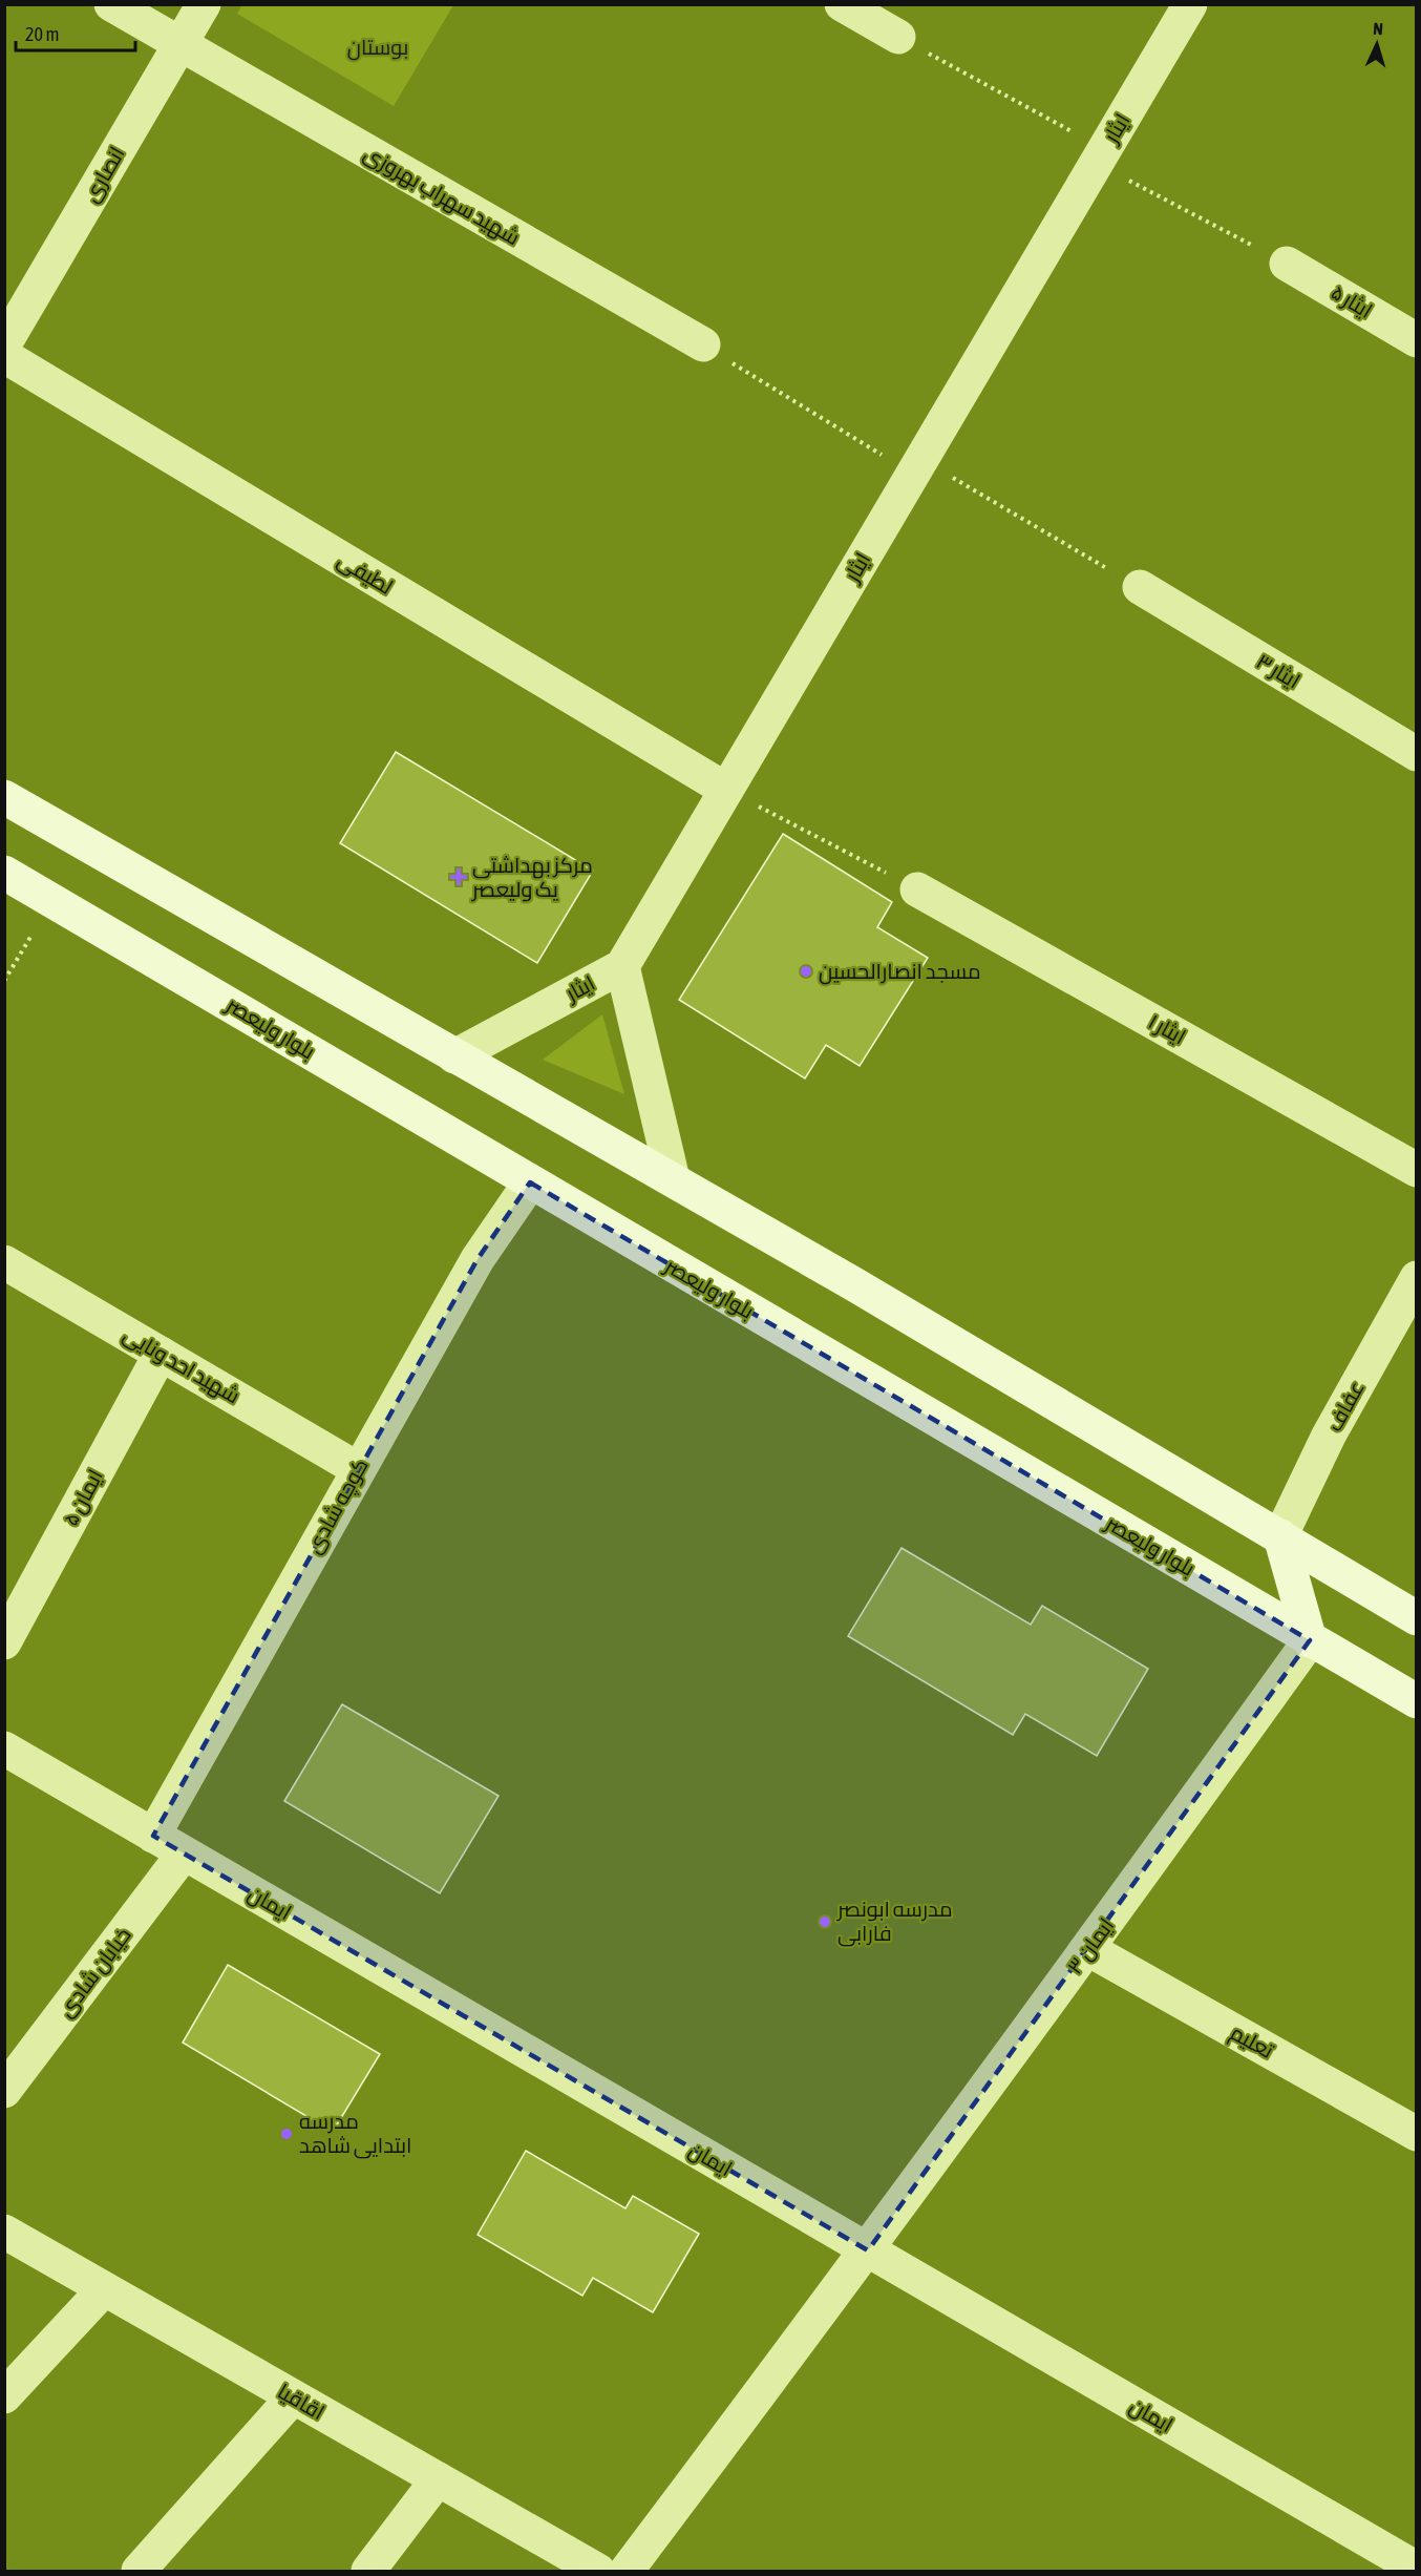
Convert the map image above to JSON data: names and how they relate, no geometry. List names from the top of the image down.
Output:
{
  "streets": {
    "main road": ["بلوار ولیعصر"],
    "street": [
      "ایثار",
      "انصاری",
      "شهید سهراب بهروزی",
      "ایثار ۵",
      "لطیفی",
      "ایثار ۳",
      "ایثار ۱",
      "شهید احد ونایی",
      "عفاف",
      "ایمان ۵",
      "کوچه شادی",
      "ایمان",
      "ایمان ۳",
      "خیابان شادی",
      "تعلیم",
      "اقاقیا"
    ]
  },
  "crossings": [
    ["ایثار", "لطیفی"],
    ["انصاری", "شهید سهراب بهروزی"],
    ["بلوار ولیعصر", "کوچه شادی"],
    ["بلوار ولیعصر", "ایمان ۳"],
    ["شهید احد ونایی", "ایمان ۵"],
    ["شهید احد ونایی", "کوچه شادی"],
    ["کوچه شادی", "ایمان"],
    ["ایمان", "ایمان ۳"],
    ["ایمان", "خیابان شادی"],
    ["ایمان ۳", "تعلیم"]
  ],
  "parks": ["بوستان"],
  "places": {
    "health": ["مرکز بهداشتی یک ولیعصر"],
    "other": ["مسجد انصارالحسین", "مدرسه ابونصر فارابی", "مدرسه ابتدایی شاهد"]
  },
  "scale_bar": "20 m",
  "north": "top"
}
